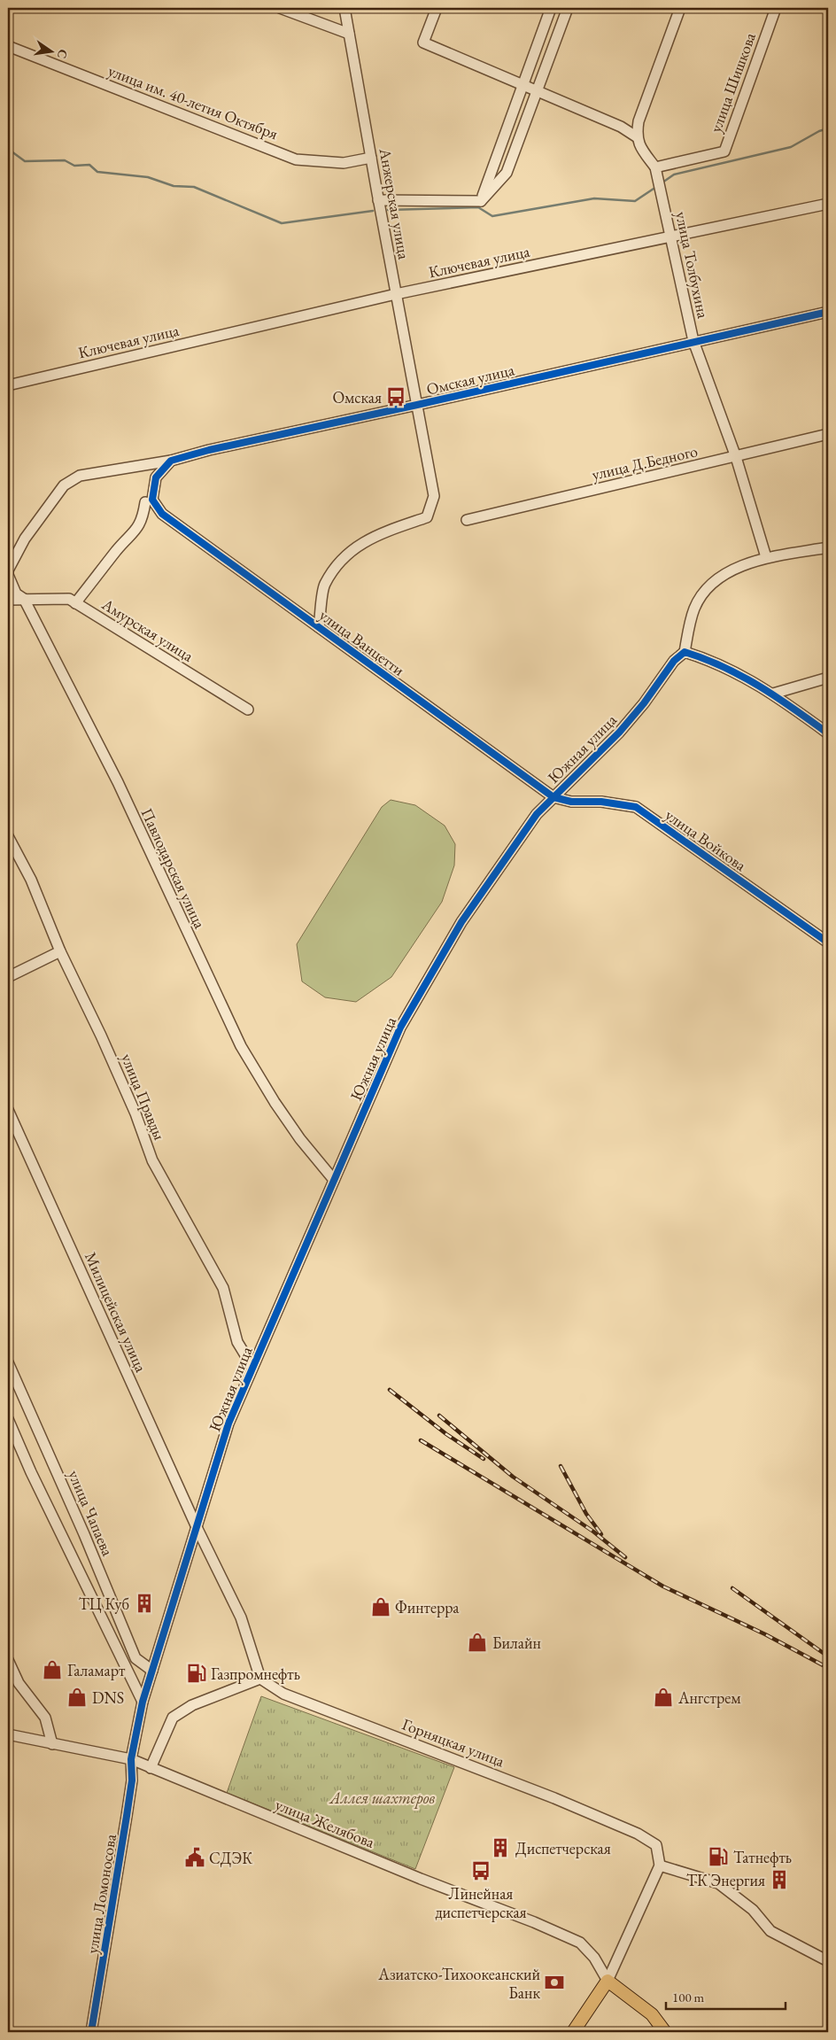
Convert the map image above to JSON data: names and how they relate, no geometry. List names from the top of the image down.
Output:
{
  "streets": {
    "street": [
      "улица Шишкова",
      "улица им. 40-летия Октября",
      "Анжерская улица",
      "Ключевая улица",
      "улица Толбухина",
      "Омская улица",
      "улица Д.Бедного",
      "Амурская улица",
      "улица Ванцетти",
      "Южная улица",
      "улица Войкова",
      "Павлодарская улица",
      "улица Правды",
      "Милицейская улица",
      "улица Чапаева",
      "Горняцкая улица",
      "улица Желябова",
      "улица Ломоносова"
    ]
  },
  "crossings": [
    ["улица Шишкова", "улица Толбухина"],
    ["улица им. 40-летия Октября", "Анжерская улица"],
    ["Анжерская улица", "Ключевая улица"],
    ["Анжерская улица", "Омская улица"],
    ["Анжерская улица", "улица Ванцетти"],
    ["Ключевая улица", "улица Толбухина"],
    ["улица Толбухина", "Омская улица"],
    ["улица Толбухина", "улица Д.Бедного"],
    ["Омская улица", "улица Ванцетти"],
    ["Омская улица", "Павлодарская улица"],
    ["Амурская улица", "Павлодарская улица"],
    ["улица Ванцетти", "Южная улица"],
    ["улица Ванцетти", "улица Войкова"],
    ["Южная улица", "улица Войкова"],
    ["Южная улица", "Павлодарская улица"],
    ["Южная улица", "улица Правды"],
    ["Южная улица", "Милицейская улица"],
    ["Южная улица", "улица Чапаева"],
    ["Южная улица", "улица Ломоносова"],
    ["Милицейская улица", "Горняцкая улица"],
    ["улица Чапаева", "улица Ломоносова"],
    ["улица Желябова", "улица Ломоносова"]
  ],
  "parks": ["Аллея шахтеров"],
  "places": {
    "bus stop": ["Омская", "Линейная диспетчерская"],
    "building": ["ТЦ Куб", "Диспетчерская", "ТК Энергия"],
    "shop": [
      "Финтерра",
      "Билайн",
      "Галамарт",
      "DNS",
      "Ангстрем"
    ],
    "fuel station": ["Газпромнефть", "Татнефть"],
    "public building": ["СДЭК"],
    "bank": ["Азиатско-Тихоокеанский Банк"]
  },
  "scale_bar": "100 m",
  "north": "right"
}
